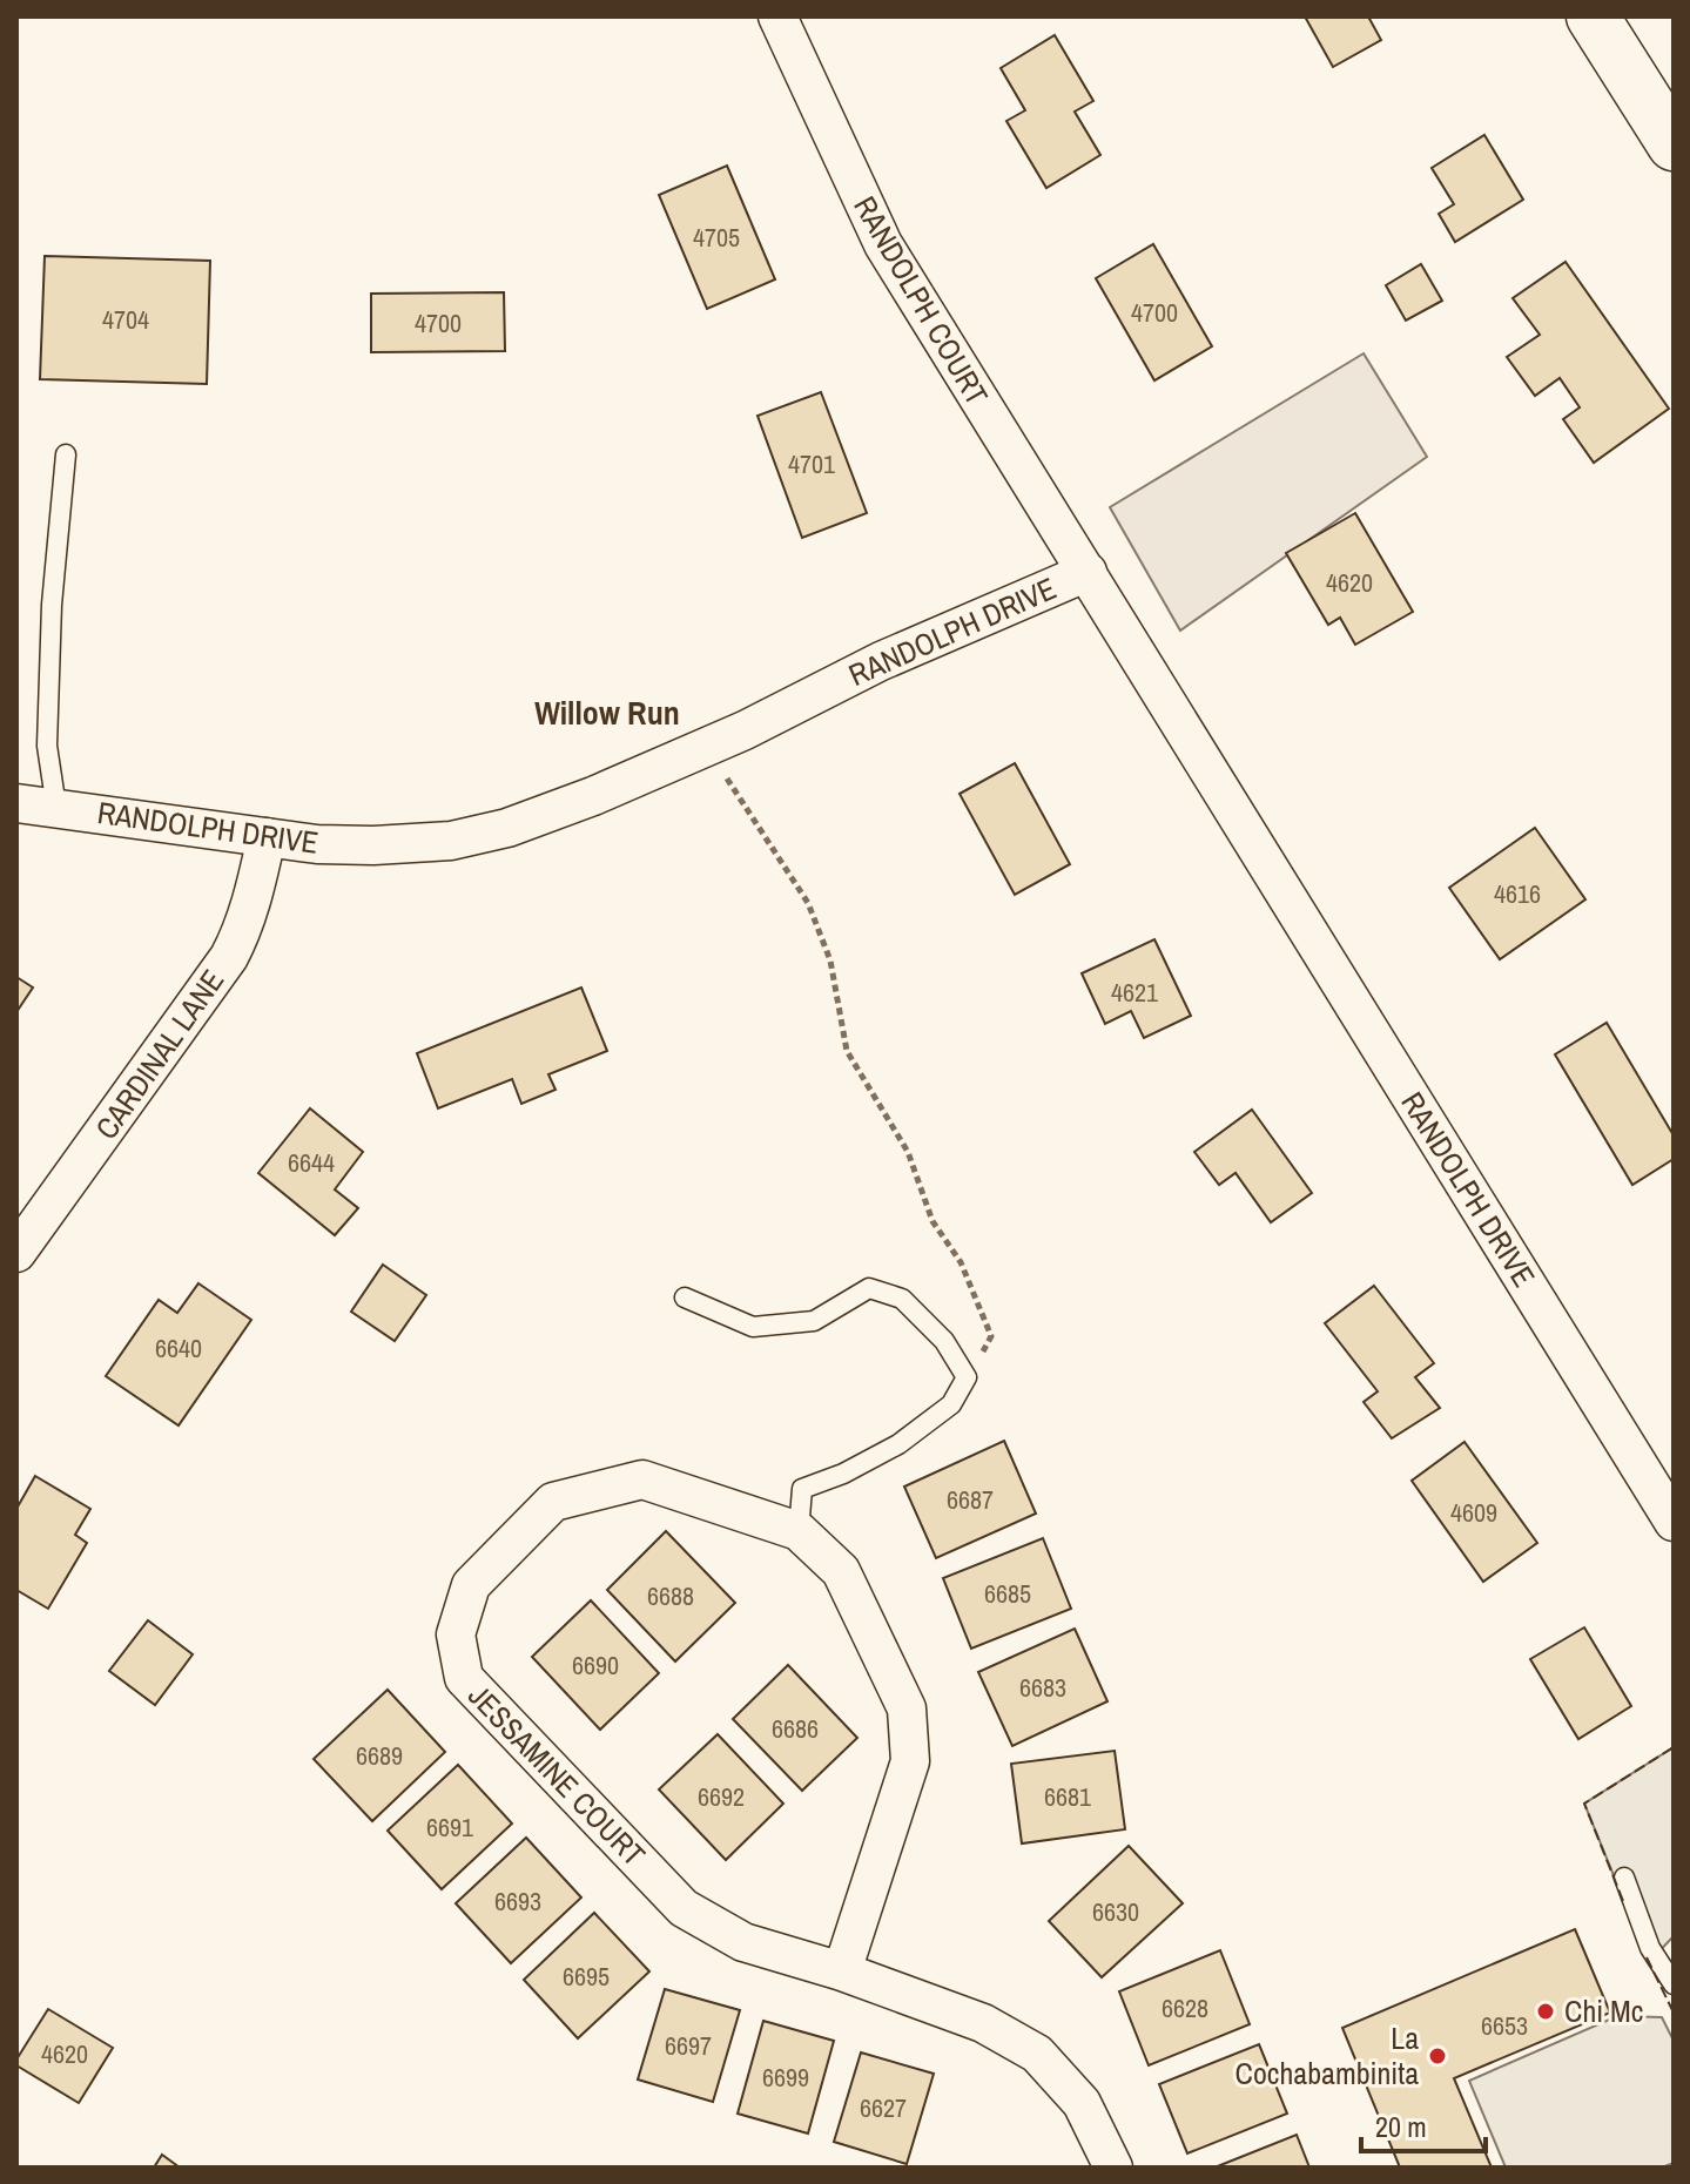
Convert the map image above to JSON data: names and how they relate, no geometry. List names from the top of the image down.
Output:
{
  "streets": {
    "street": [
      "RANDOLPH COURT",
      "RANDOLPH DRIVE",
      "CARDINAL LANE",
      "JESSAMINE COURT"
    ]
  },
  "crossings": [
    ["RANDOLPH COURT", "RANDOLPH DRIVE"],
    ["RANDOLPH DRIVE", "CARDINAL LANE"]
  ],
  "districts": ["Willow Run"],
  "places": ["Chi Mc", "La Cochabambinita"],
  "house_numbers": [
    "4705",
    "4700",
    "4704",
    "4700",
    "4701",
    "4620",
    "4616",
    "4621",
    "6644",
    "6640",
    "6687",
    "4609",
    "6685",
    "6688",
    "6690",
    "6683",
    "6686",
    "6689",
    "6692",
    "6681",
    "6691",
    "6693",
    "6630",
    "6695",
    "6628",
    "6653",
    "6697",
    "4620",
    "6699",
    "6627"
  ],
  "scale_bar": "20 m"
}
